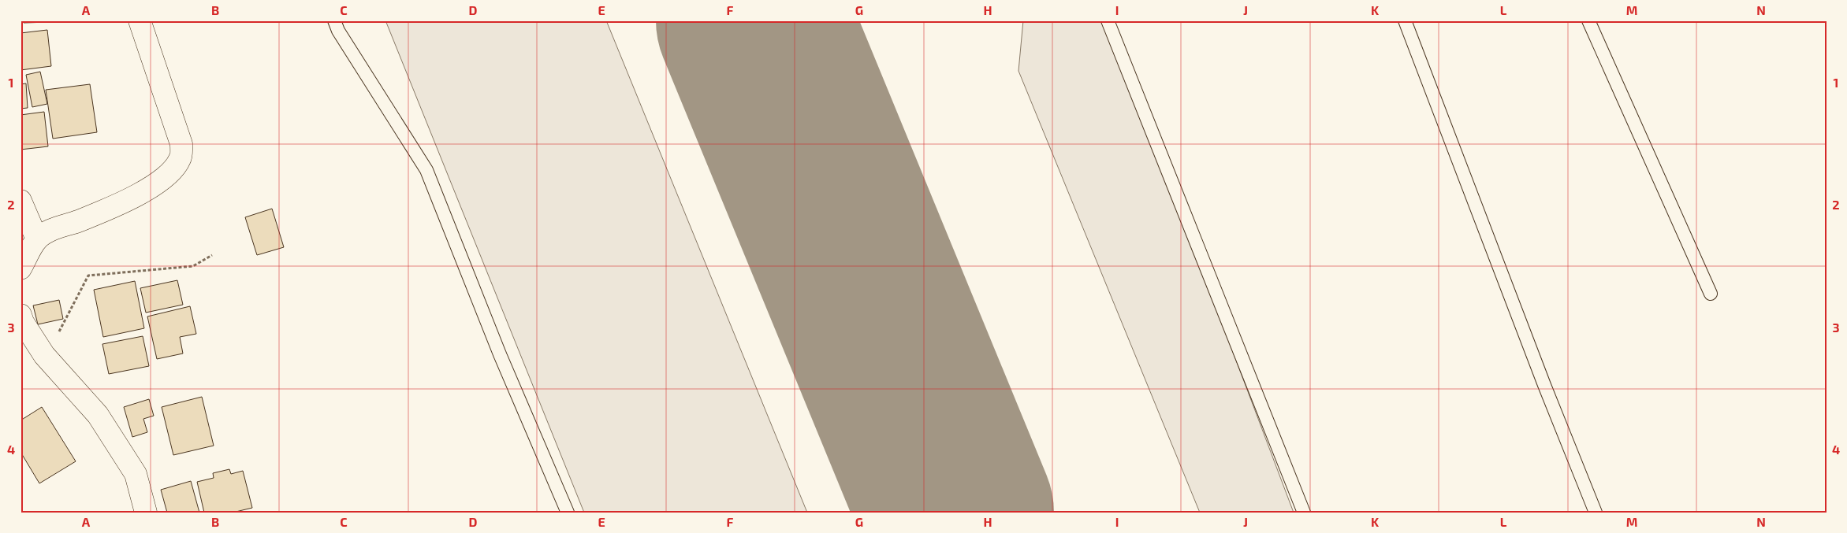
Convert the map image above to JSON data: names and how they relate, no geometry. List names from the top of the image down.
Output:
{
  "grid": {
    "columns": [
      "A",
      "B",
      "C",
      "D",
      "E",
      "F",
      "G",
      "H",
      "I",
      "J",
      "K",
      "L",
      "M",
      "N"
    ],
    "rows": [
      "1",
      "2",
      "3",
      "4"
    ]
  }
}
